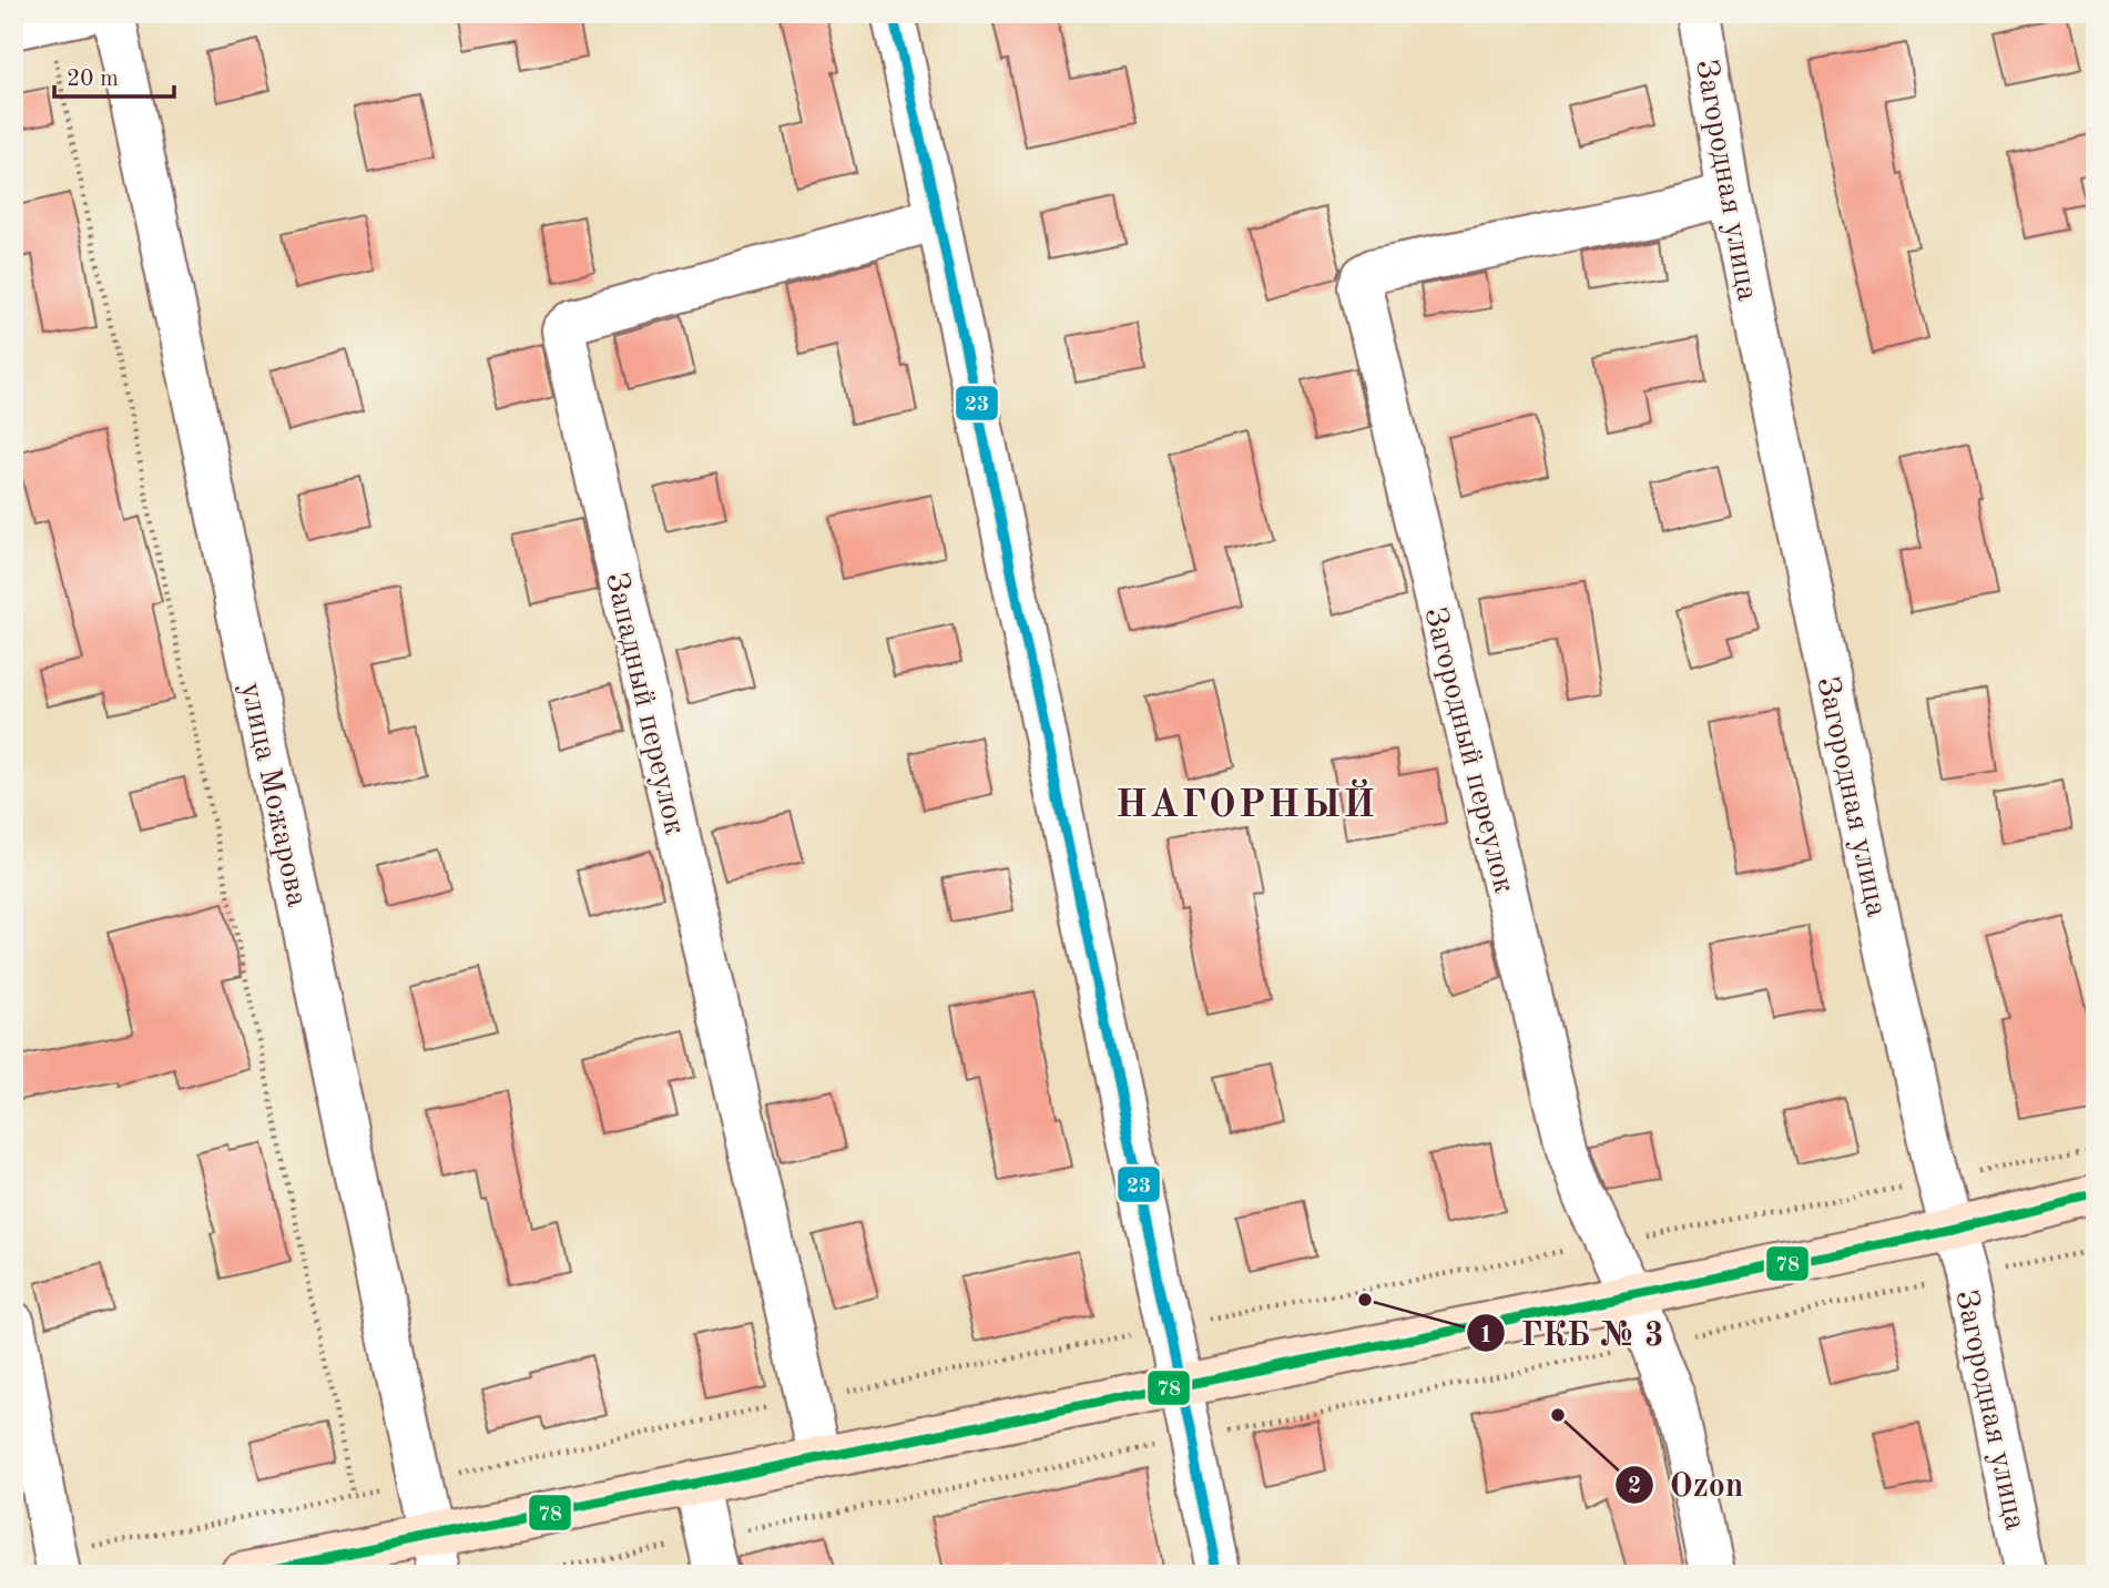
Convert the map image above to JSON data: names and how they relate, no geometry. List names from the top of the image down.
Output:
{
  "streets": {
    "street": [
      "Загородная улица",
      "Западный переулок",
      "Загородный переулок",
      "улица Можарова"
    ]
  },
  "crossings": [
    ["Загородная улица", "Загородный переулок"]
  ],
  "districts": ["НАГОРНЫЙ"],
  "places": ["ГКБ № 3", "Ozon"],
  "lines": ["transit line 23", "transit line 78"],
  "scale_bar": "20 m"
}
